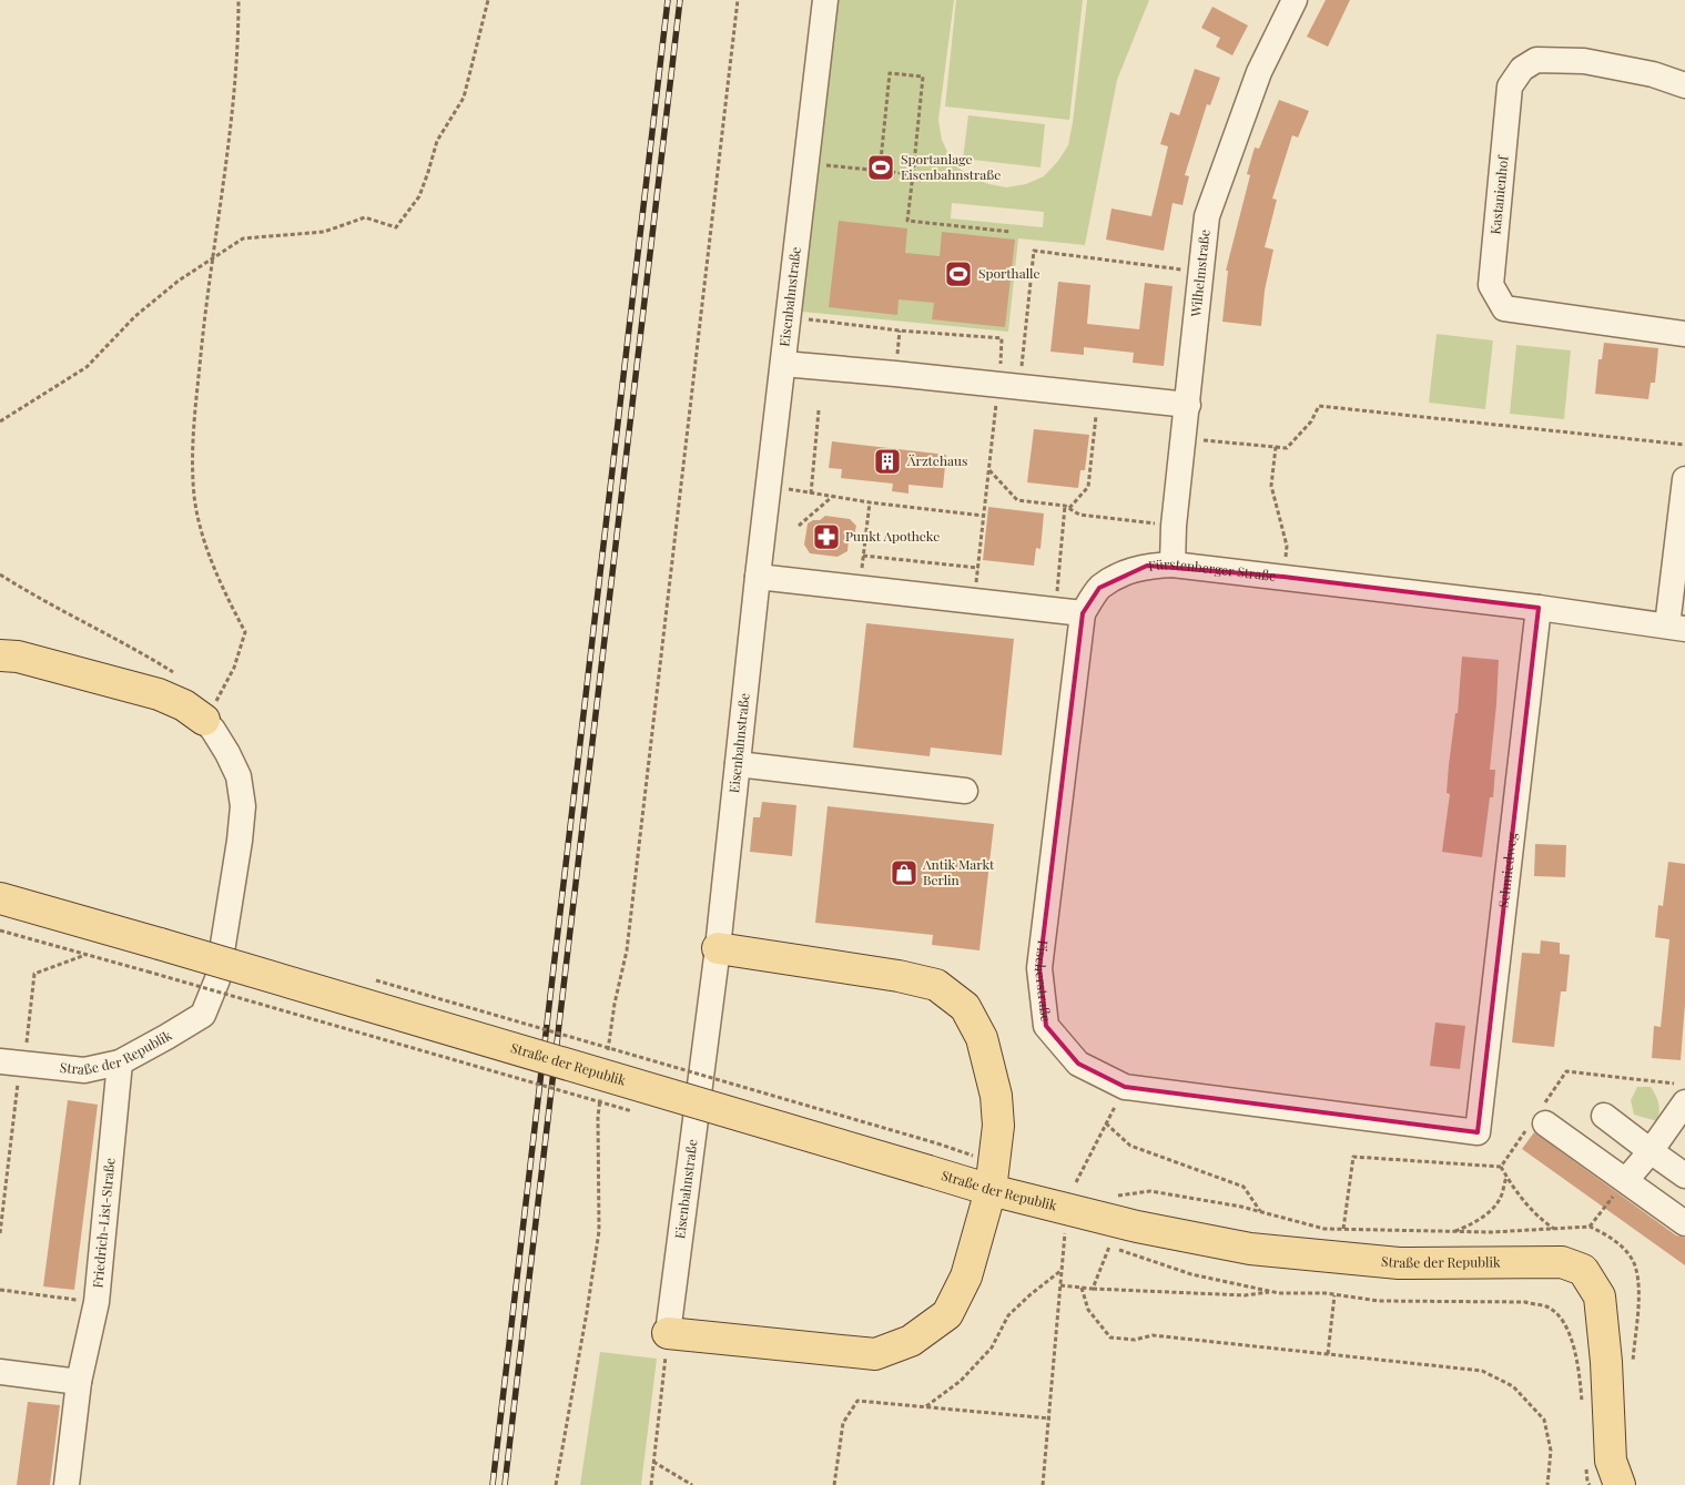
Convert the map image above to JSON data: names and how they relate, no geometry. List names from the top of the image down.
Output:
{
  "streets": {
    "main road": ["Straße der Republik"],
    "street": [
      "Kastanienhof",
      "Wilhelmstraße",
      "Eisenbahnstraße",
      "Fürstenberger Straße",
      "Schmiedweg",
      "Fischerstraße",
      "Friedrich-List-Straße"
    ]
  },
  "crossings": [
    ["Wilhelmstraße", "Fürstenberger Straße"],
    ["Fürstenberger Straße", "Schmiedweg"],
    ["Fürstenberger Straße", "Fischerstraße"],
    ["Schmiedweg", "Fischerstraße"],
    ["Straße der Republik", "Friedrich-List-Straße"]
  ],
  "places": {
    "sports": ["Sportanlage Eisenbahnstraße", "Sporthalle"],
    "building": ["Ärztehaus"],
    "pharmacy": ["Punkt Apotheke"],
    "shop": ["Antik Markt Berlin"]
  }
}
